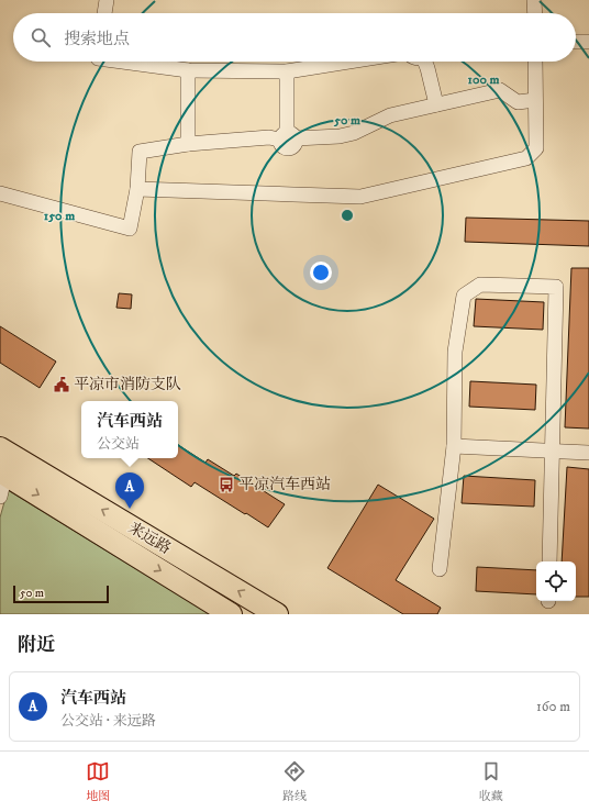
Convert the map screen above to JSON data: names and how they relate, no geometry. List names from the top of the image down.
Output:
{
  "streets": {
    "main road": ["来远路"]
  },
  "places": {
    "public building": ["平凉市消防支队"],
    "bus stop": ["平凉汽车西站"]
  },
  "scale_bar": "50 m",
  "page": {
    "search": "搜索地点",
    "popup": ["汽车西站", "公交站"],
    "pins": "A",
    "scale": "50 m",
    "heading": "附近",
    "list": [
      {
        "mark": "A",
        "name": "汽车西站",
        "note": "公交站 · 来远路",
        "value": "160 m"
      }
    ],
    "nav": ["地图", "路线", "收藏"]
  },
  "rings": ["100 m", "50 m", "150 m"]
}
